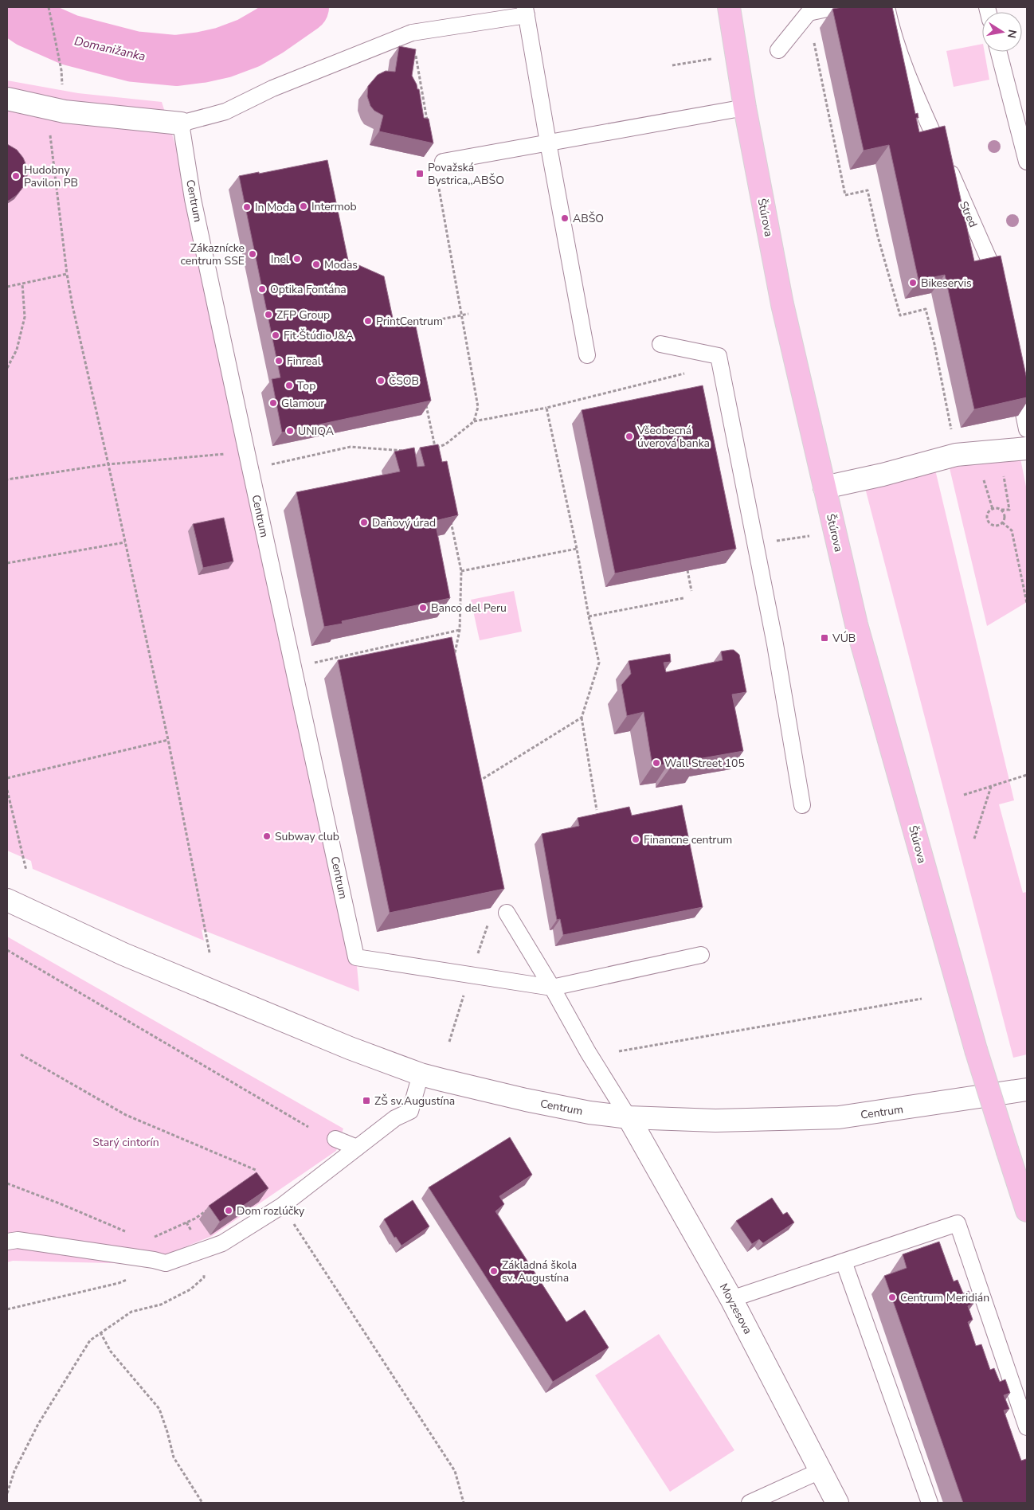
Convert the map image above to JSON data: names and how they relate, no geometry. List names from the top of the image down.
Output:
{
  "streets": {
    "main road": ["Štúrova"],
    "street": ["Centrum", "Moyzesova"],
    "lane": ["Stred"]
  },
  "crossings": [
    ["Centrum", "Moyzesova"]
  ],
  "water": ["Domanižanka"],
  "parks": ["Starý cintorín"],
  "places": {
    "transit": ["Považská Bystrica,,ABŠO", "VÚB", "ZŠ sv.Augustína"],
    "other": [
      "Hudobny Pavilon PB",
      "Intermob",
      "In Moda",
      "ABŠO",
      "Zákaznícke centrum SSE",
      "Inel",
      "Modas",
      "Bikeservis",
      "Optika Fontána",
      "ZFP Group",
      "PrintCentrum",
      "Fit Štúdio J&A",
      "Finreal",
      "ČSOB",
      "Top",
      "Glamour",
      "UNIQA",
      "Všeobecná úverová banka",
      "Daňový úrad",
      "Banco del Peru",
      "Wall Street 105",
      "Subway club",
      "Financne centrum",
      "Dom rozlúčky",
      "Základná škola sv. Augustína",
      "Centrum Meridián"
    ]
  },
  "north": "right"
}
